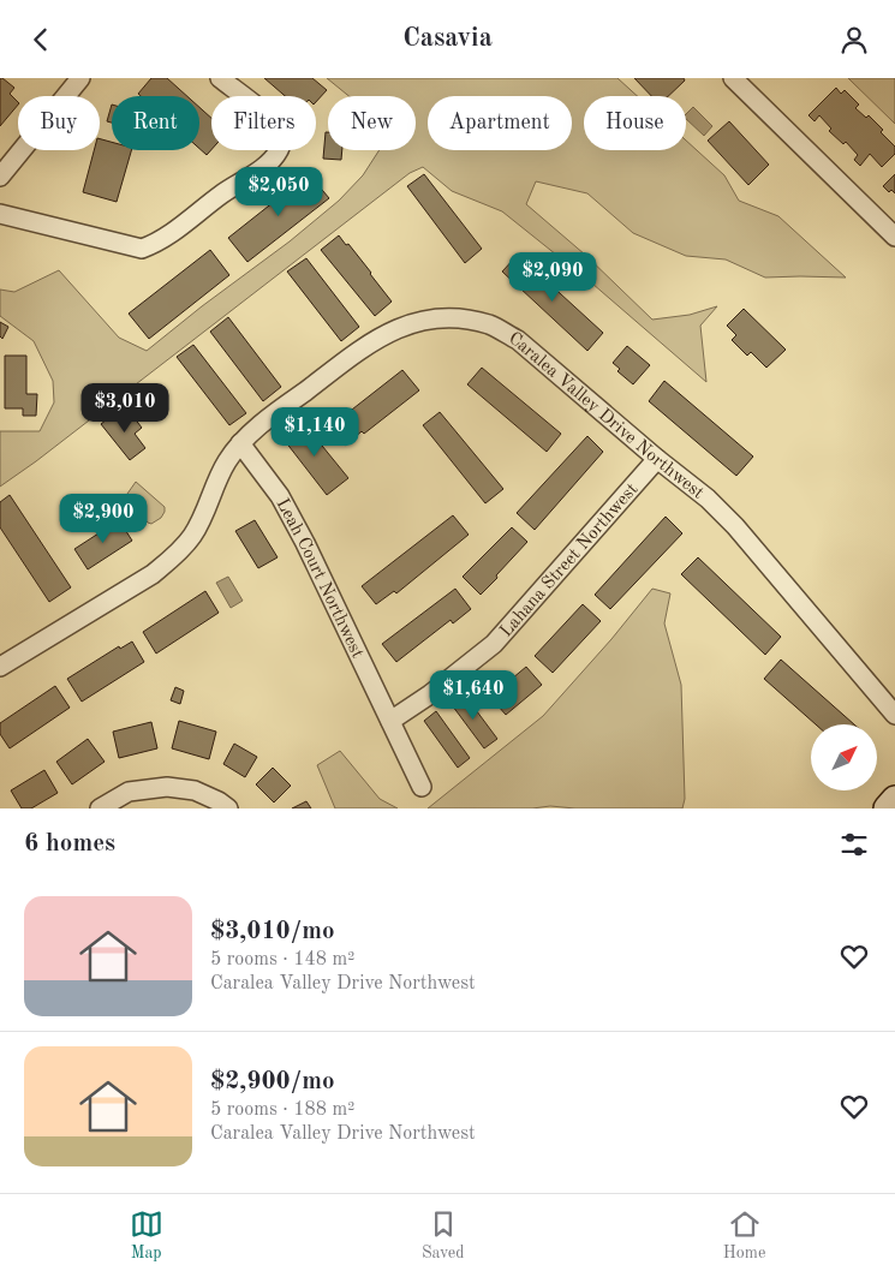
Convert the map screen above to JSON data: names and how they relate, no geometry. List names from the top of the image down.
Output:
{
  "streets": {
    "street": ["Caralea Valley Drive Northwest", "Lahana Street Northwest", "Leah Court Northwest"]
  },
  "crossings": [
    ["Caralea Valley Drive Northwest", "Lahana Street Northwest"],
    ["Caralea Valley Drive Northwest", "Leah Court Northwest"],
    ["Lahana Street Northwest", "Leah Court Northwest"]
  ],
  "north": "top right",
  "page": {
    "header": "Casavia",
    "chip": [
      "Buy",
      "Rent",
      "Filters",
      "New",
      "Apartment",
      "House"
    ],
    "price": [
      "$2,050",
      "$2,090",
      "$3,010",
      "$1,140",
      "$2,900",
      "$1,640"
    ],
    "heading": "6 homes",
    "list": [
      {
        "name": "$3,010/mo",
        "note": "5 rooms · 148 m² · Caralea Valley Drive Northwest"
      },
      {
        "name": "$2,900/mo",
        "note": "5 rooms · 188 m² · Caralea Valley Drive Northwest"
      }
    ],
    "tabs": ["Map", "Saved", "Home"]
  }
}
